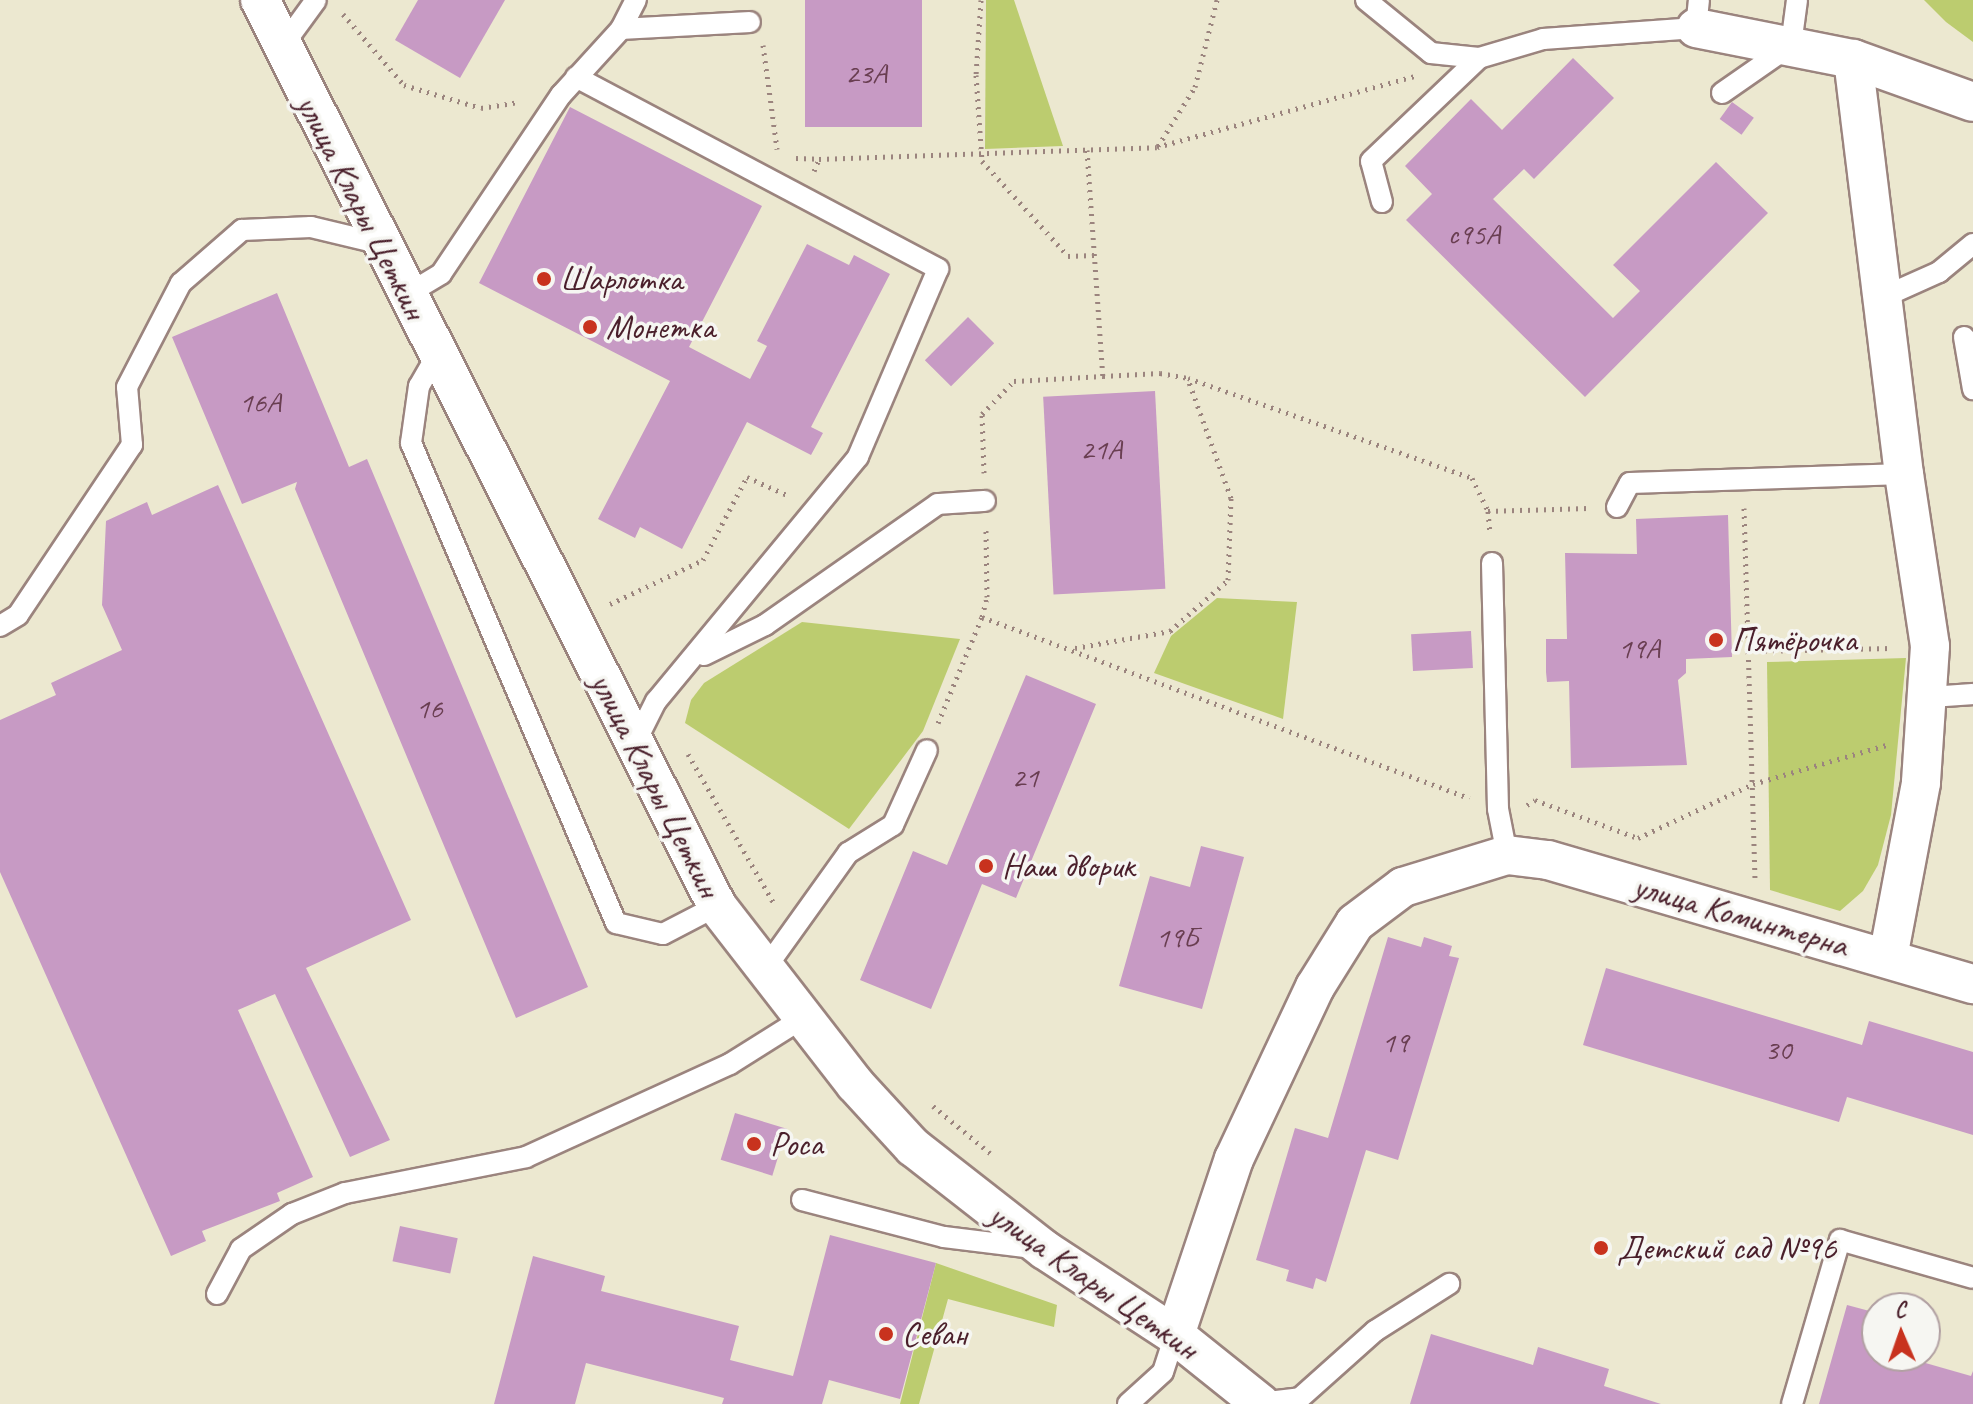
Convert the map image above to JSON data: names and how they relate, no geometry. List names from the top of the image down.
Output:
{
  "streets": {
    "street": ["улица Клары Цеткин", "улица Коминтерна"]
  },
  "places": [
    "Шарлотка",
    "Монетка",
    "Пятёрочка",
    "Наш дворик",
    "Роса",
    "Детский сад №96",
    "Севан"
  ],
  "house_numbers": [
    "23А",
    "с95А",
    "16А",
    "21А",
    "19А",
    "16",
    "21",
    "19Б",
    "19",
    "30"
  ],
  "north": "top"
}
